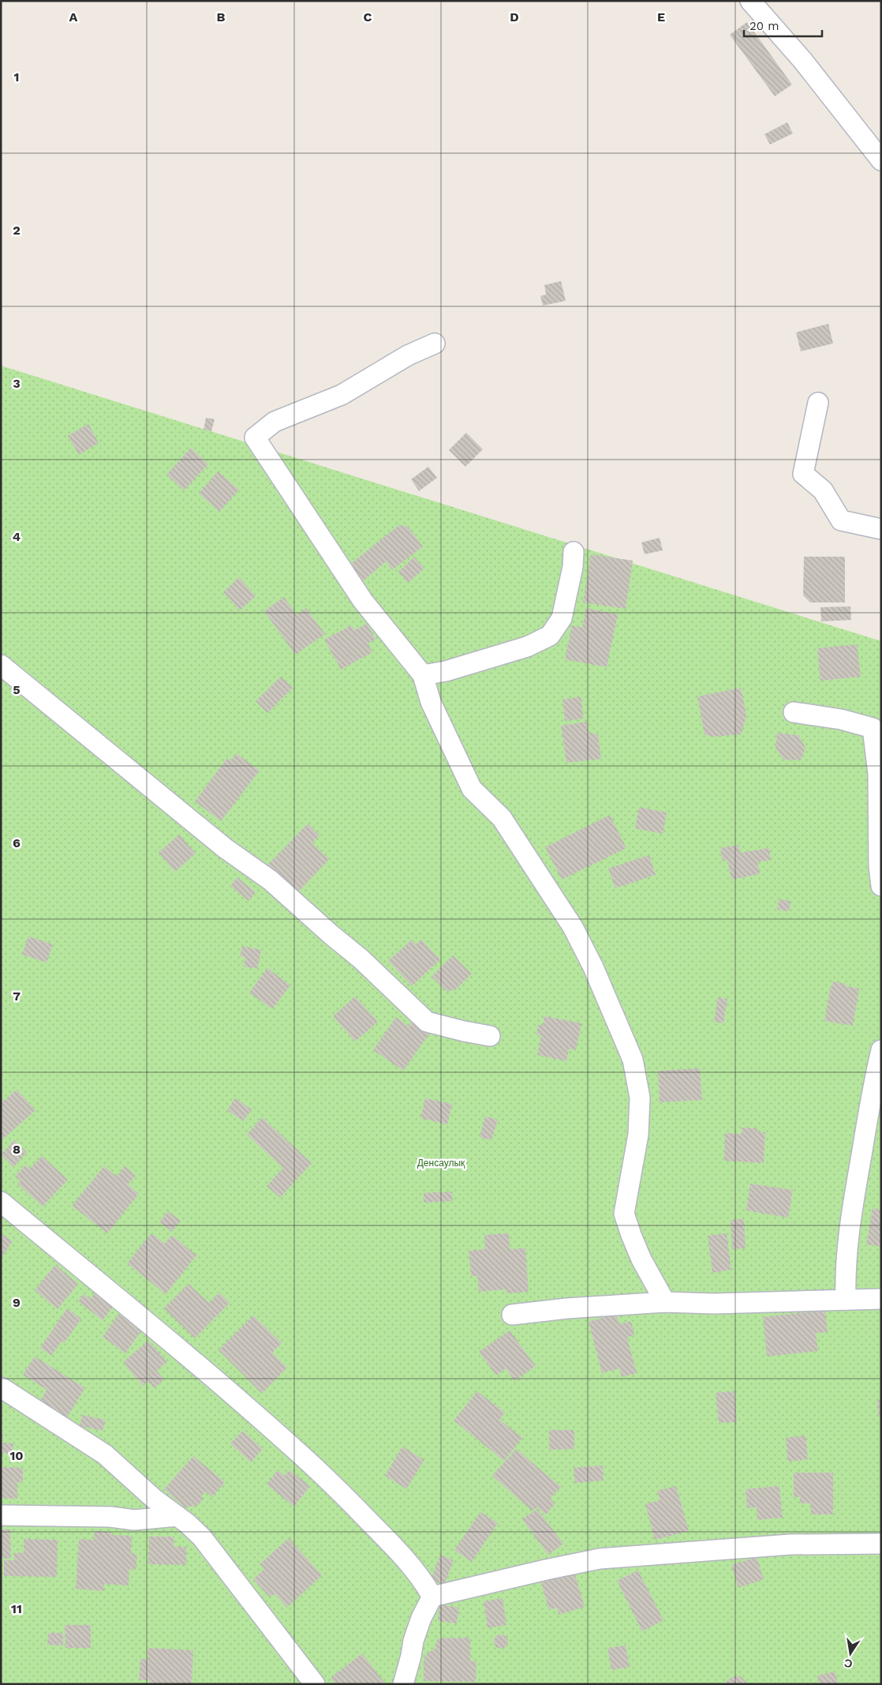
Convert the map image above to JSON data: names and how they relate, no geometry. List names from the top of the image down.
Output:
{
  "parks": ["Денсаулық"],
  "scale_bar": "20 m",
  "north": "bottom",
  "grid": {
    "columns": [
      "A",
      "B",
      "C",
      "D",
      "E"
    ],
    "rows": [
      "1",
      "2",
      "3",
      "4",
      "5",
      "6",
      "7",
      "8",
      "9",
      "10",
      "11"
    ]
  }
}
